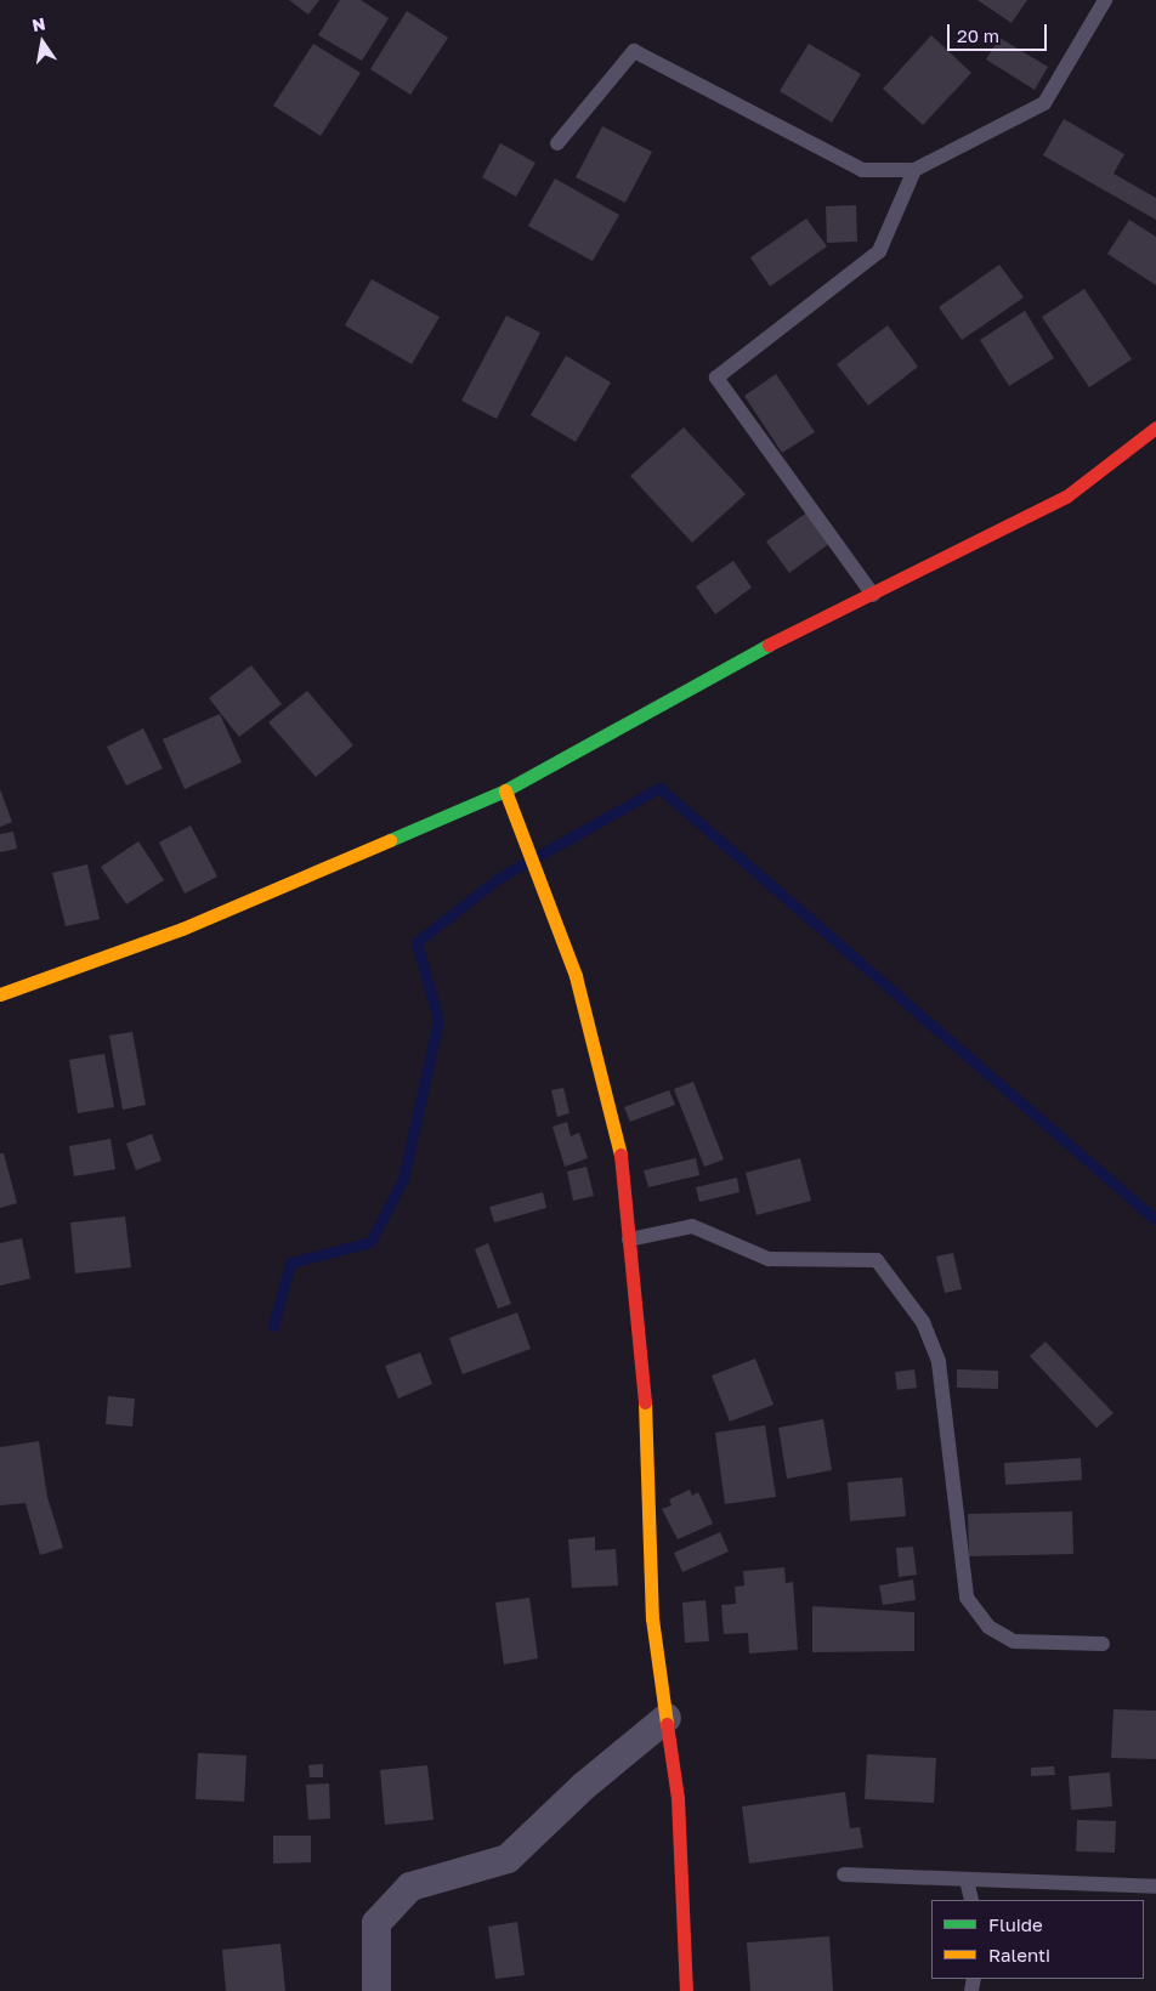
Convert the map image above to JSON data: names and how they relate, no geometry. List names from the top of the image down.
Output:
{
  "legend": ["Fluide", "Ralenti"],
  "scale_bar": "20 m",
  "north": "top"
}
